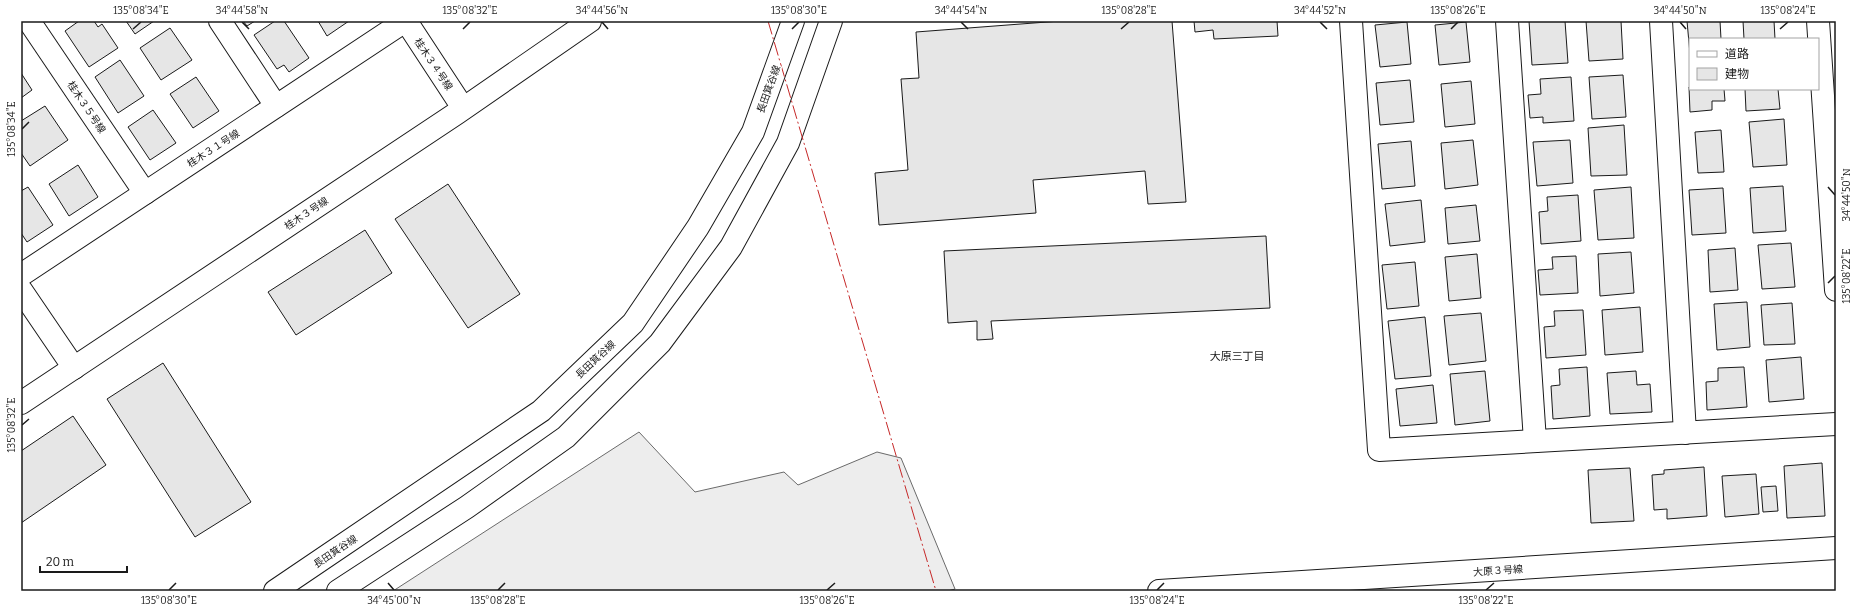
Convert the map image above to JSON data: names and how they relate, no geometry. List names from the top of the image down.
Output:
{
  "streets": {
    "street": [
      "桂木３４号線",
      "長田箕谷線",
      "桂木３５号線",
      "桂木３１号線",
      "桂木３号線",
      "大原３号線"
    ]
  },
  "crossings": [
    ["桂木３４号線", "桂木３１号線"],
    ["桂木３４号線", "桂木３号線"],
    ["桂木３５号線", "桂木３１号線"]
  ],
  "districts": ["大原三丁目"],
  "legend": ["道路", "建物"],
  "scale_bar": "20 m",
  "coordinates": [
    "135°08'34\"E",
    "34°44'58\"N",
    "135°08'32\"E",
    "34°44'56\"N",
    "135°08'30\"E",
    "34°44'54\"N",
    "135°08'28\"E",
    "34°44'52\"N",
    "135°08'26\"E",
    "34°44'50\"N",
    "135°08'24\"E",
    "135°08'22\"E",
    "34°45'00\"N"
  ]
}
